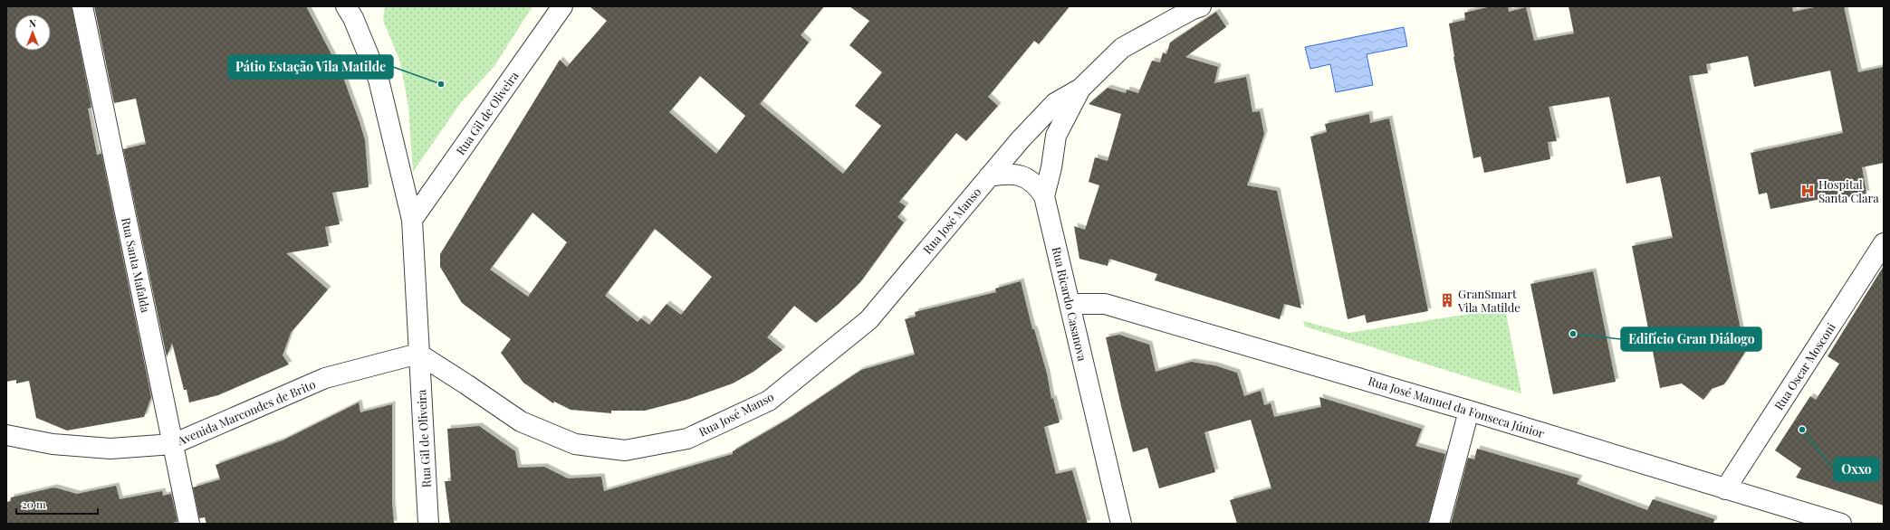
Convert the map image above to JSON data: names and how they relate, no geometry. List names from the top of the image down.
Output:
{
  "streets": {
    "street": [
      "Rua Gil de Oliveira",
      "Rua José Manso",
      "Rua Santa Mafalda",
      "Rua Ricardo Casanova",
      "Rua Oscar Mosconi",
      "Rua José Manuel da Fonseca Júnior",
      "Avenida Marcondes de Brito"
    ]
  },
  "crossings": [
    ["Rua Gil de Oliveira", "Rua José Manso"],
    ["Rua Gil de Oliveira", "Avenida Marcondes de Brito"],
    ["Rua José Manso", "Rua Ricardo Casanova"],
    ["Rua José Manso", "Avenida Marcondes de Brito"],
    ["Rua Santa Mafalda", "Avenida Marcondes de Brito"],
    ["Rua Ricardo Casanova", "Rua José Manuel da Fonseca Júnior"],
    ["Rua Oscar Mosconi", "Rua José Manuel da Fonseca Júnior"]
  ],
  "places": {
    "other": ["Pátio Estação Vila Matilde", "Edifício Gran Diálogo", "Oxxo"],
    "hospital": ["Hospital Santa Clara"],
    "building": ["GranSmart Vila Matilde"]
  },
  "scale_bar": "20 m",
  "north": "top"
}
